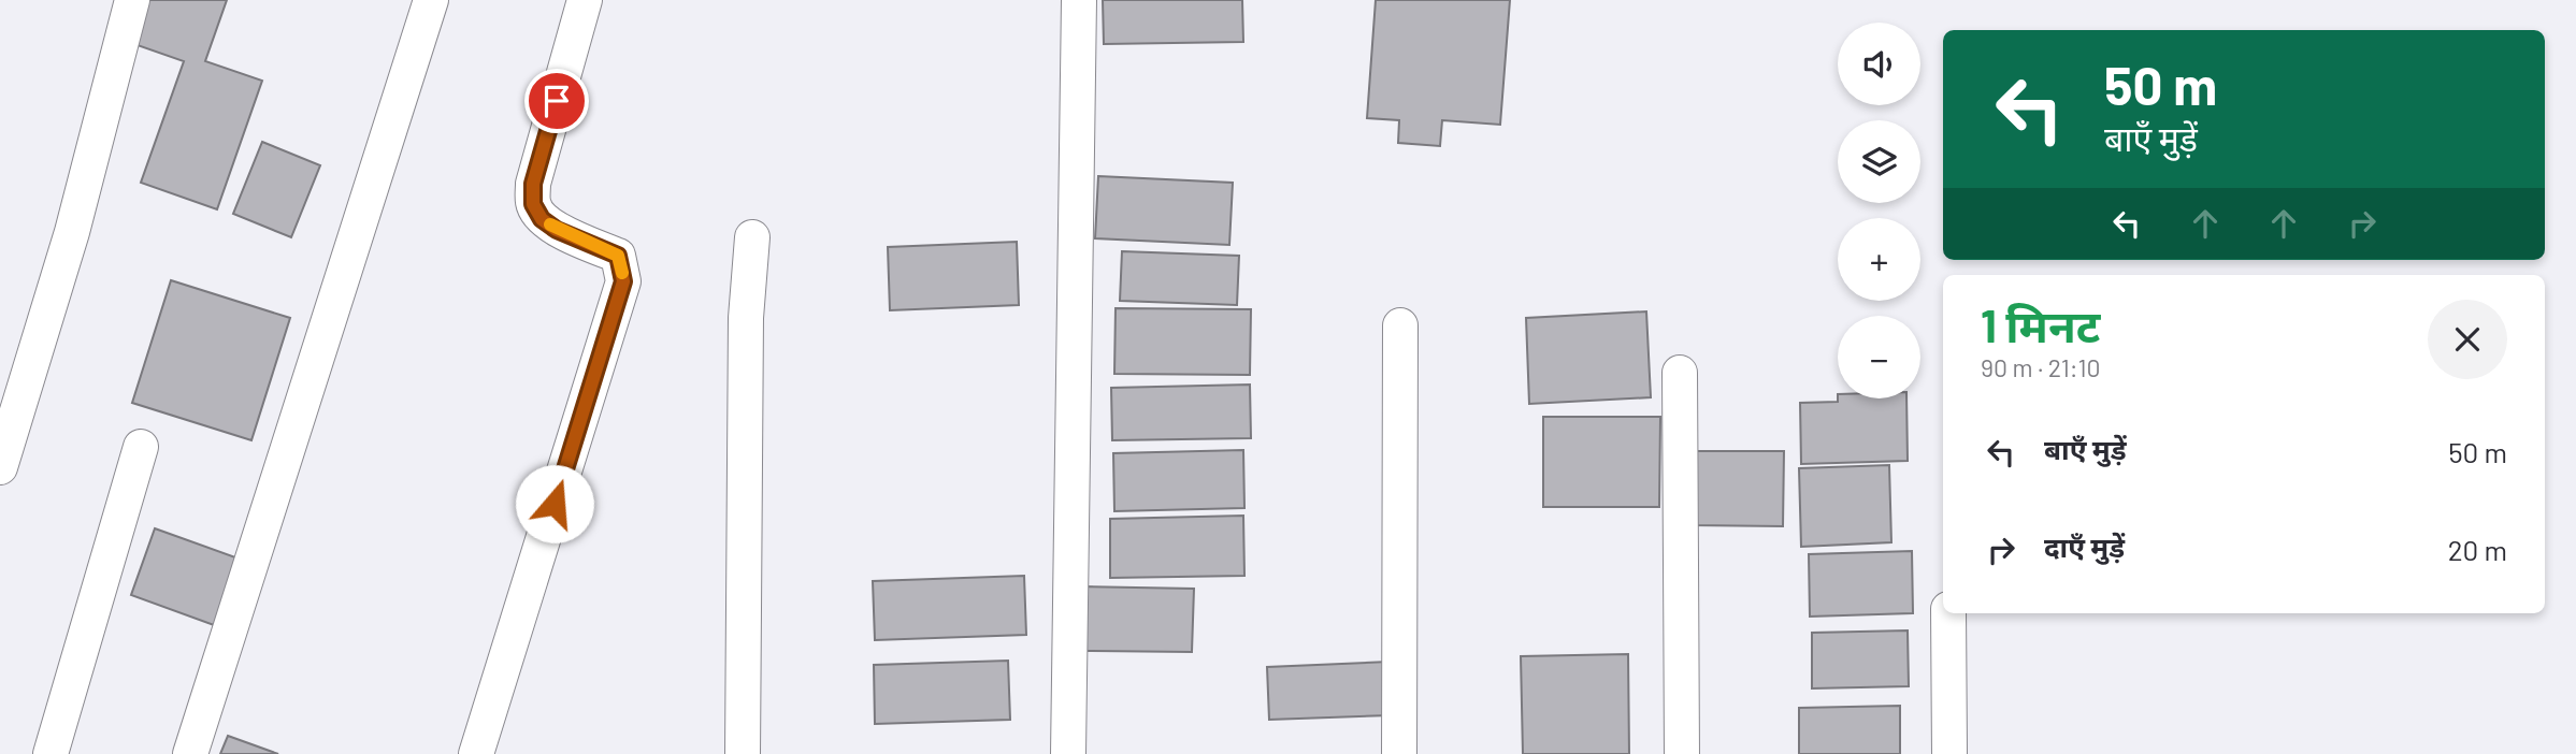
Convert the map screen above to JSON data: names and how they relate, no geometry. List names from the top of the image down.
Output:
{
  "page": {
    "map_buttons": ["+", "−"],
    "turn": ["50 m", "बाएँ मुड़ें"],
    "heading": ["1 मिनट", "90 m · 21:10"],
    "list": [
      {
        "name": "बाएँ मुड़ें",
        "value": "50 m"
      },
      {
        "name": "दाएँ मुड़ें",
        "value": "20 m"
      }
    ]
  }
}
